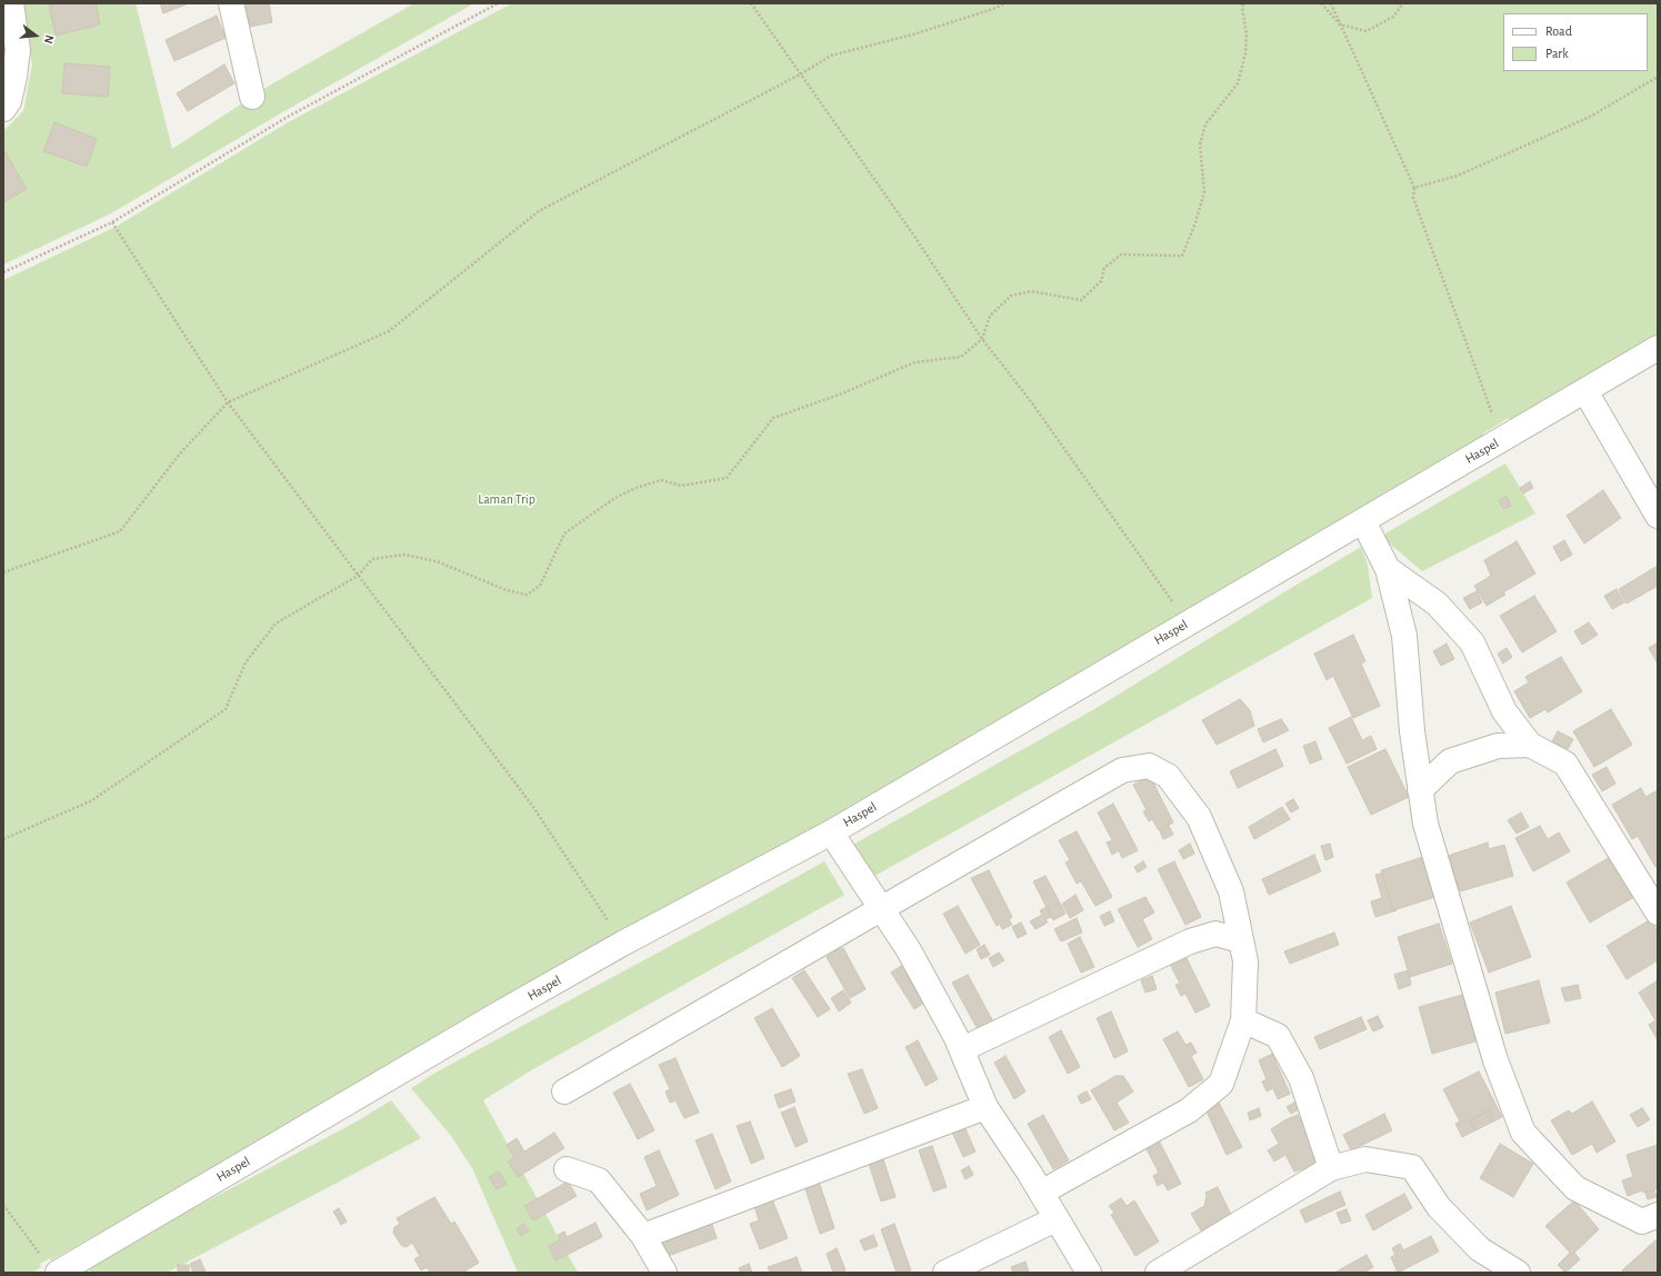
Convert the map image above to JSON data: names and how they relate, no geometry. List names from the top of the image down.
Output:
{
  "streets": {
    "street": ["Haspel"]
  },
  "parks": ["Laman Trip"],
  "legend": ["Road", "Park"],
  "north": "right"
}
